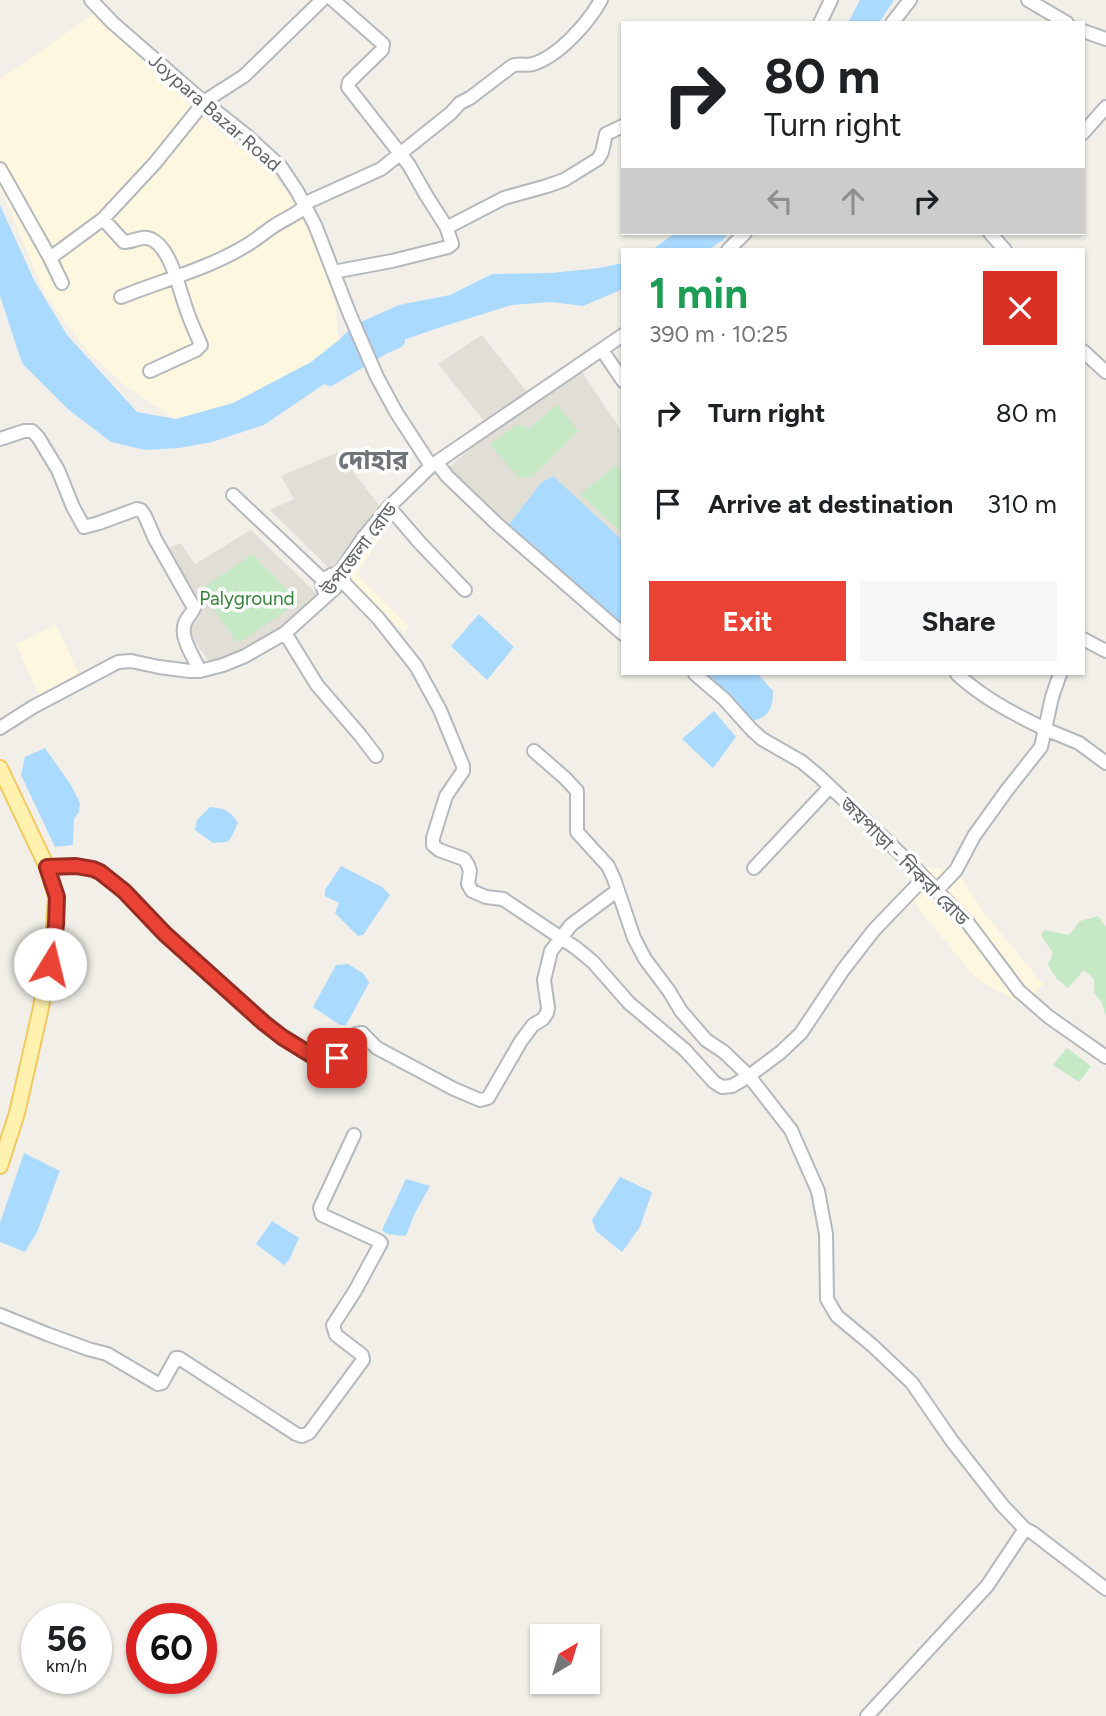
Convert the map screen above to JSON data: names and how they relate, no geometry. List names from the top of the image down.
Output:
{
  "streets": {
    "street": ["Joypara Bazar Road", "উপজেলা রোড", "জয়পাড়া - নিকরা রোড"]
  },
  "crossings": [
    ["Joypara Bazar Road", "উপজেলা রোড"]
  ],
  "districts": ["দোহার"],
  "parks": ["Palyground"],
  "north": "top right",
  "page": {
    "turn": ["80 m", "Turn right"],
    "heading": ["1 min", "390 m · 10:25"],
    "list": [
      {
        "name": "Turn right",
        "value": "80 m"
      },
      {
        "name": "Arrive at destination",
        "value": "310 m"
      }
    ],
    "buttons": ["Exit", "Share"],
    "speed": "56 km/h",
    "limit": "60"
  }
}
